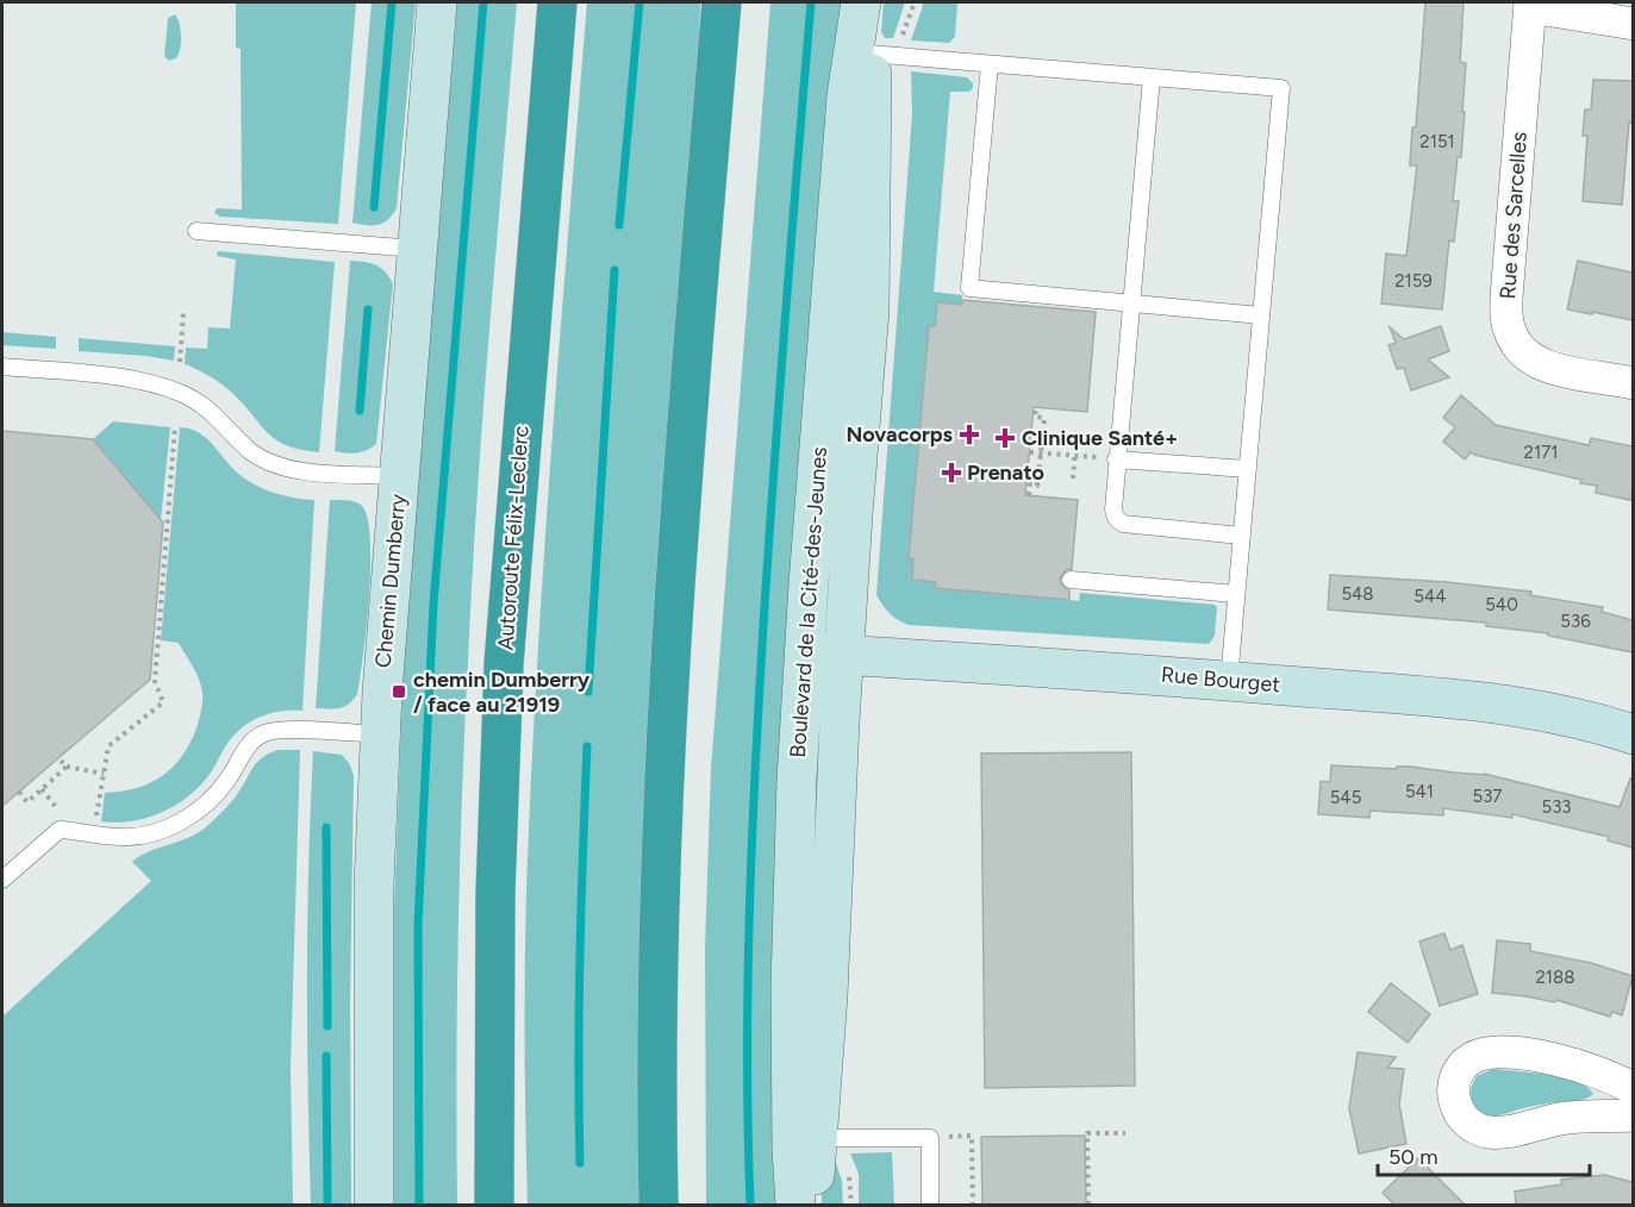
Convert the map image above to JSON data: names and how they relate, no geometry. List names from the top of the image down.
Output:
{
  "streets": {
    "highway": ["Autoroute Félix-Leclerc"],
    "street": [
      "Rue des Sarcelles",
      "Chemin Dumberry",
      "Boulevard de la Cité-des-Jeunes",
      "Rue Bourget"
    ]
  },
  "crossings": [
    ["Boulevard de la Cité-des-Jeunes", "Rue Bourget"]
  ],
  "places": {
    "health": ["Novacorps", "Clinique Santé+", "Prenato"],
    "transit": ["chemin Dumberry / face au 21919"]
  },
  "house_numbers": [
    "2151",
    "2159",
    "2171",
    "548",
    "544",
    "540",
    "536",
    "541",
    "537",
    "545",
    "533",
    "2188"
  ],
  "scale_bar": "50 m"
}
